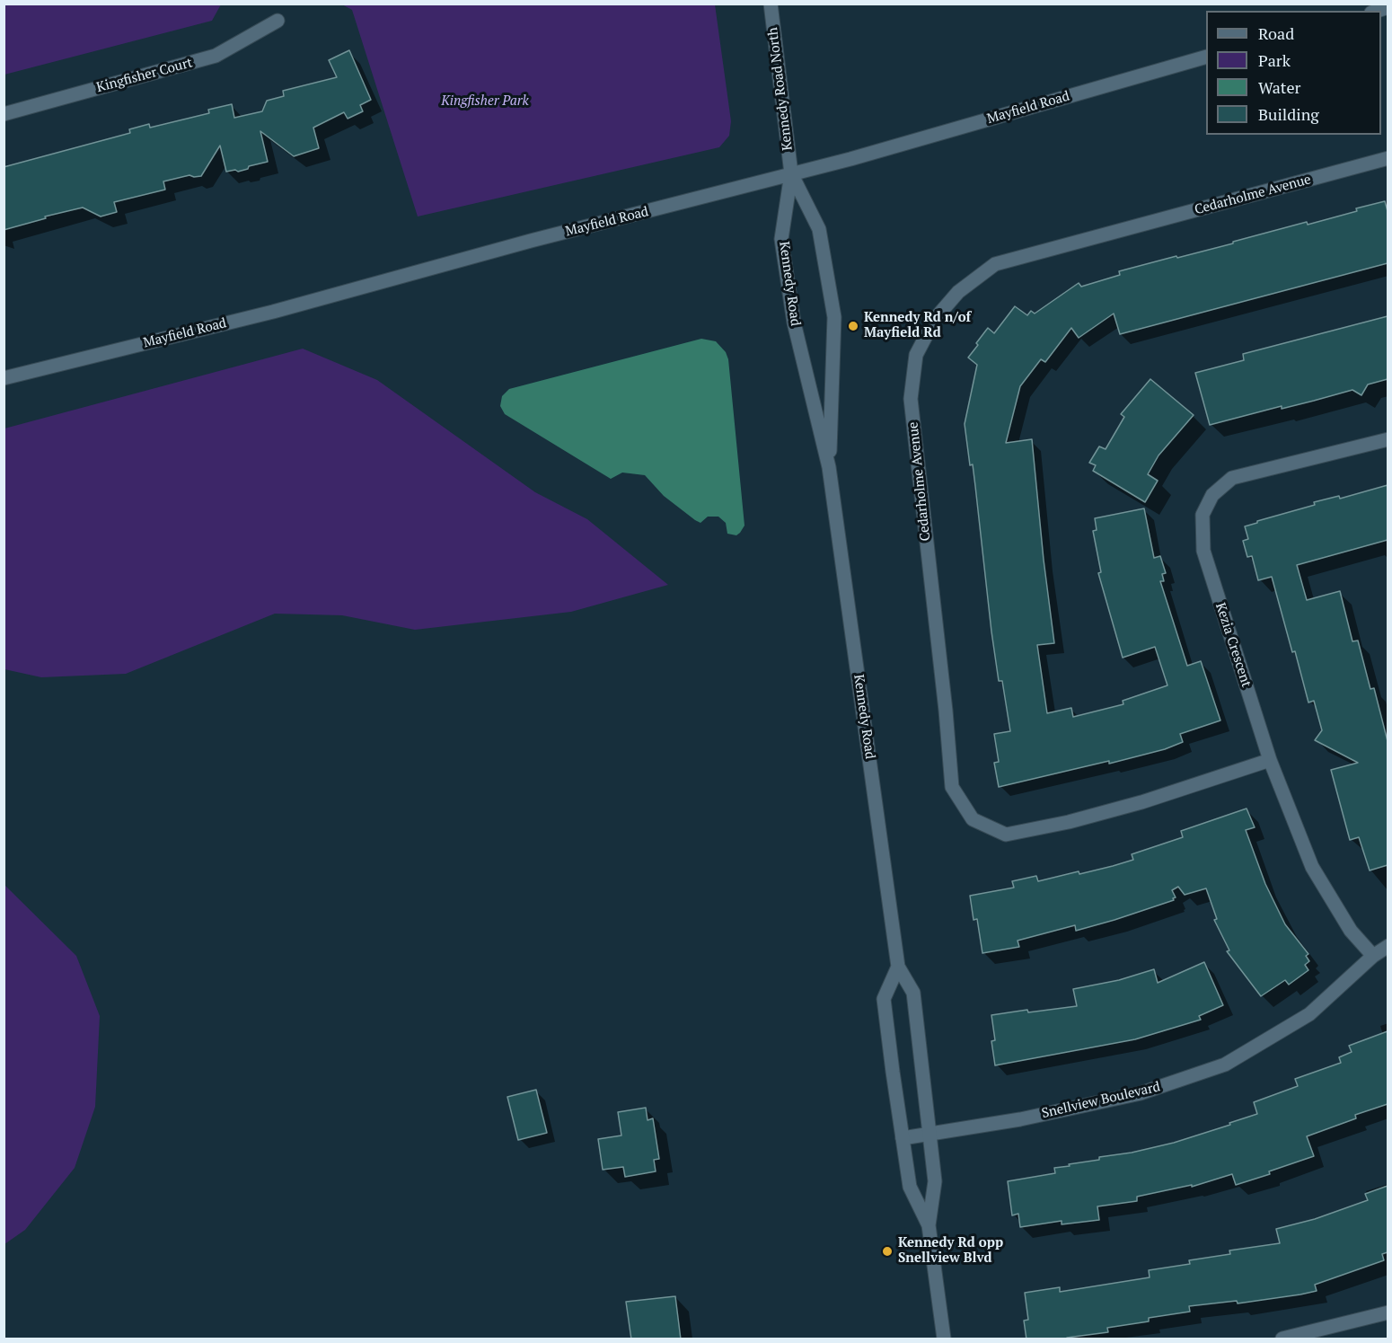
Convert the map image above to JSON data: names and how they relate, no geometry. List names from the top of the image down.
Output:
{
  "streets": {
    "main road": [
      "Kingfisher Court",
      "Kennedy Road North",
      "Mayfield Road",
      "Cedarholme Avenue",
      "Kennedy Road",
      "Kezia Crescent",
      "Snellview Boulevard"
    ]
  },
  "crossings": [
    ["Kennedy Road North", "Mayfield Road"],
    ["Kennedy Road North", "Kennedy Road"],
    ["Mayfield Road", "Kennedy Road"],
    ["Cedarholme Avenue", "Kezia Crescent"],
    ["Kennedy Road", "Snellview Boulevard"],
    ["Kezia Crescent", "Snellview Boulevard"]
  ],
  "parks": ["Kingfisher Park"],
  "places": ["Kennedy Rd n/of Mayfield Rd", "Kennedy Rd opp Snellview Blvd"],
  "legend": [
    "Road",
    "Park",
    "Water",
    "Building"
  ]
}
